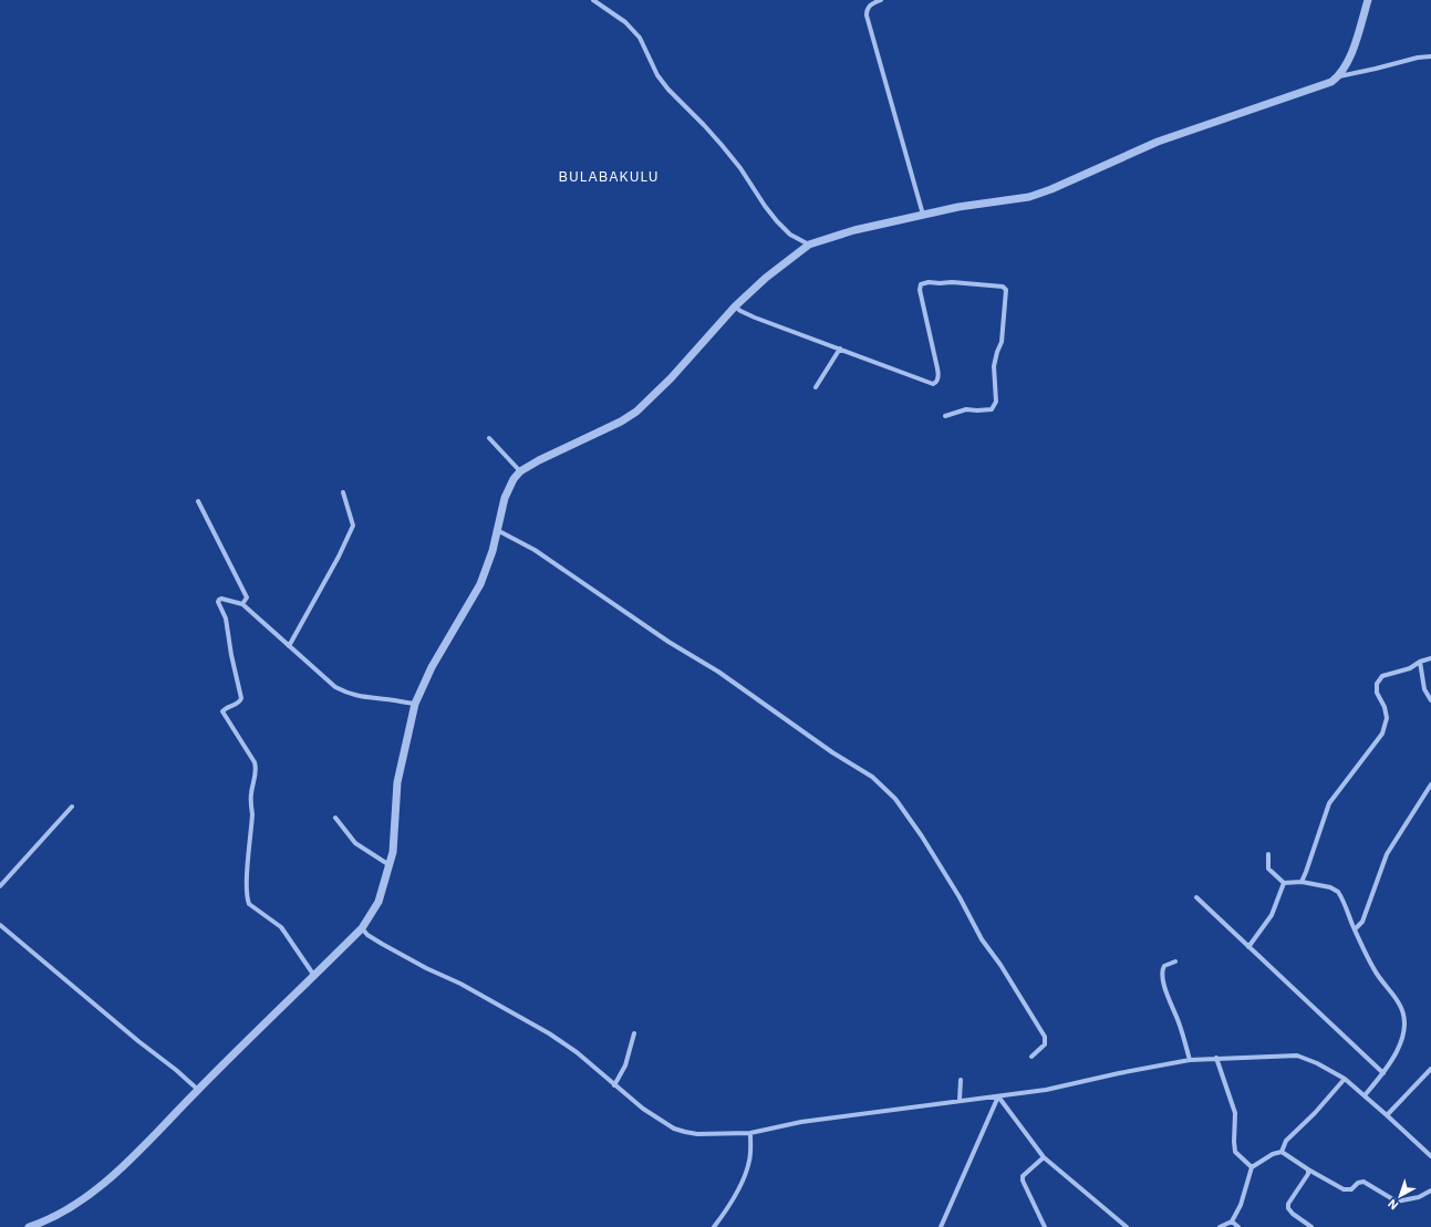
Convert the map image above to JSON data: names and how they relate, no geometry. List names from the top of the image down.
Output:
{
  "districts": ["BULABAKULU"],
  "north": "bottom left"
}
